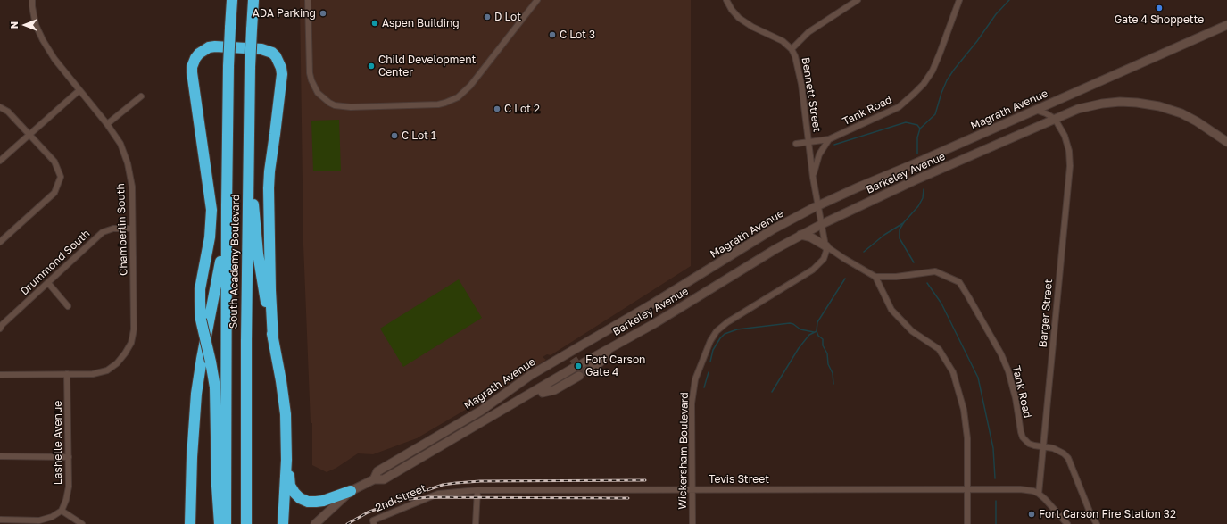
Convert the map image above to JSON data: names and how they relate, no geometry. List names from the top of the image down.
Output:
{
  "streets": {
    "highway": ["South Academy Boulevard"],
    "main road": ["Magrath Avenue", "Barkeley Avenue"],
    "street": [
      "Bennett Street",
      "Tank Road",
      "Chamberlin South",
      "Drummond South",
      "Barger Street",
      "Lashelle Avenue",
      "Wickersham Boulevard",
      "Tevis Street",
      "2nd Street"
    ]
  },
  "crossings": [
    ["Bennett Street", "Magrath Avenue"],
    ["Bennett Street", "Tank Road"],
    ["Tank Road", "Barger Street"],
    ["Barkeley Avenue", "Barger Street"],
    ["Chamberlin South", "Drummond South"],
    ["Chamberlin South", "Lashelle Avenue"],
    ["Barger Street", "Tevis Street"],
    ["Wickersham Boulevard", "Tevis Street"],
    ["Tevis Street", "2nd Street"]
  ],
  "places": [
    "Gate 4 Shoppette",
    "ADA Parking",
    "D Lot",
    "Aspen Building",
    "C Lot 3",
    "Child Development Center",
    "C Lot 2",
    "C Lot 1",
    "Fort Carson Gate 4",
    "Fort Carson Fire Station 32"
  ],
  "north": "left"
}
